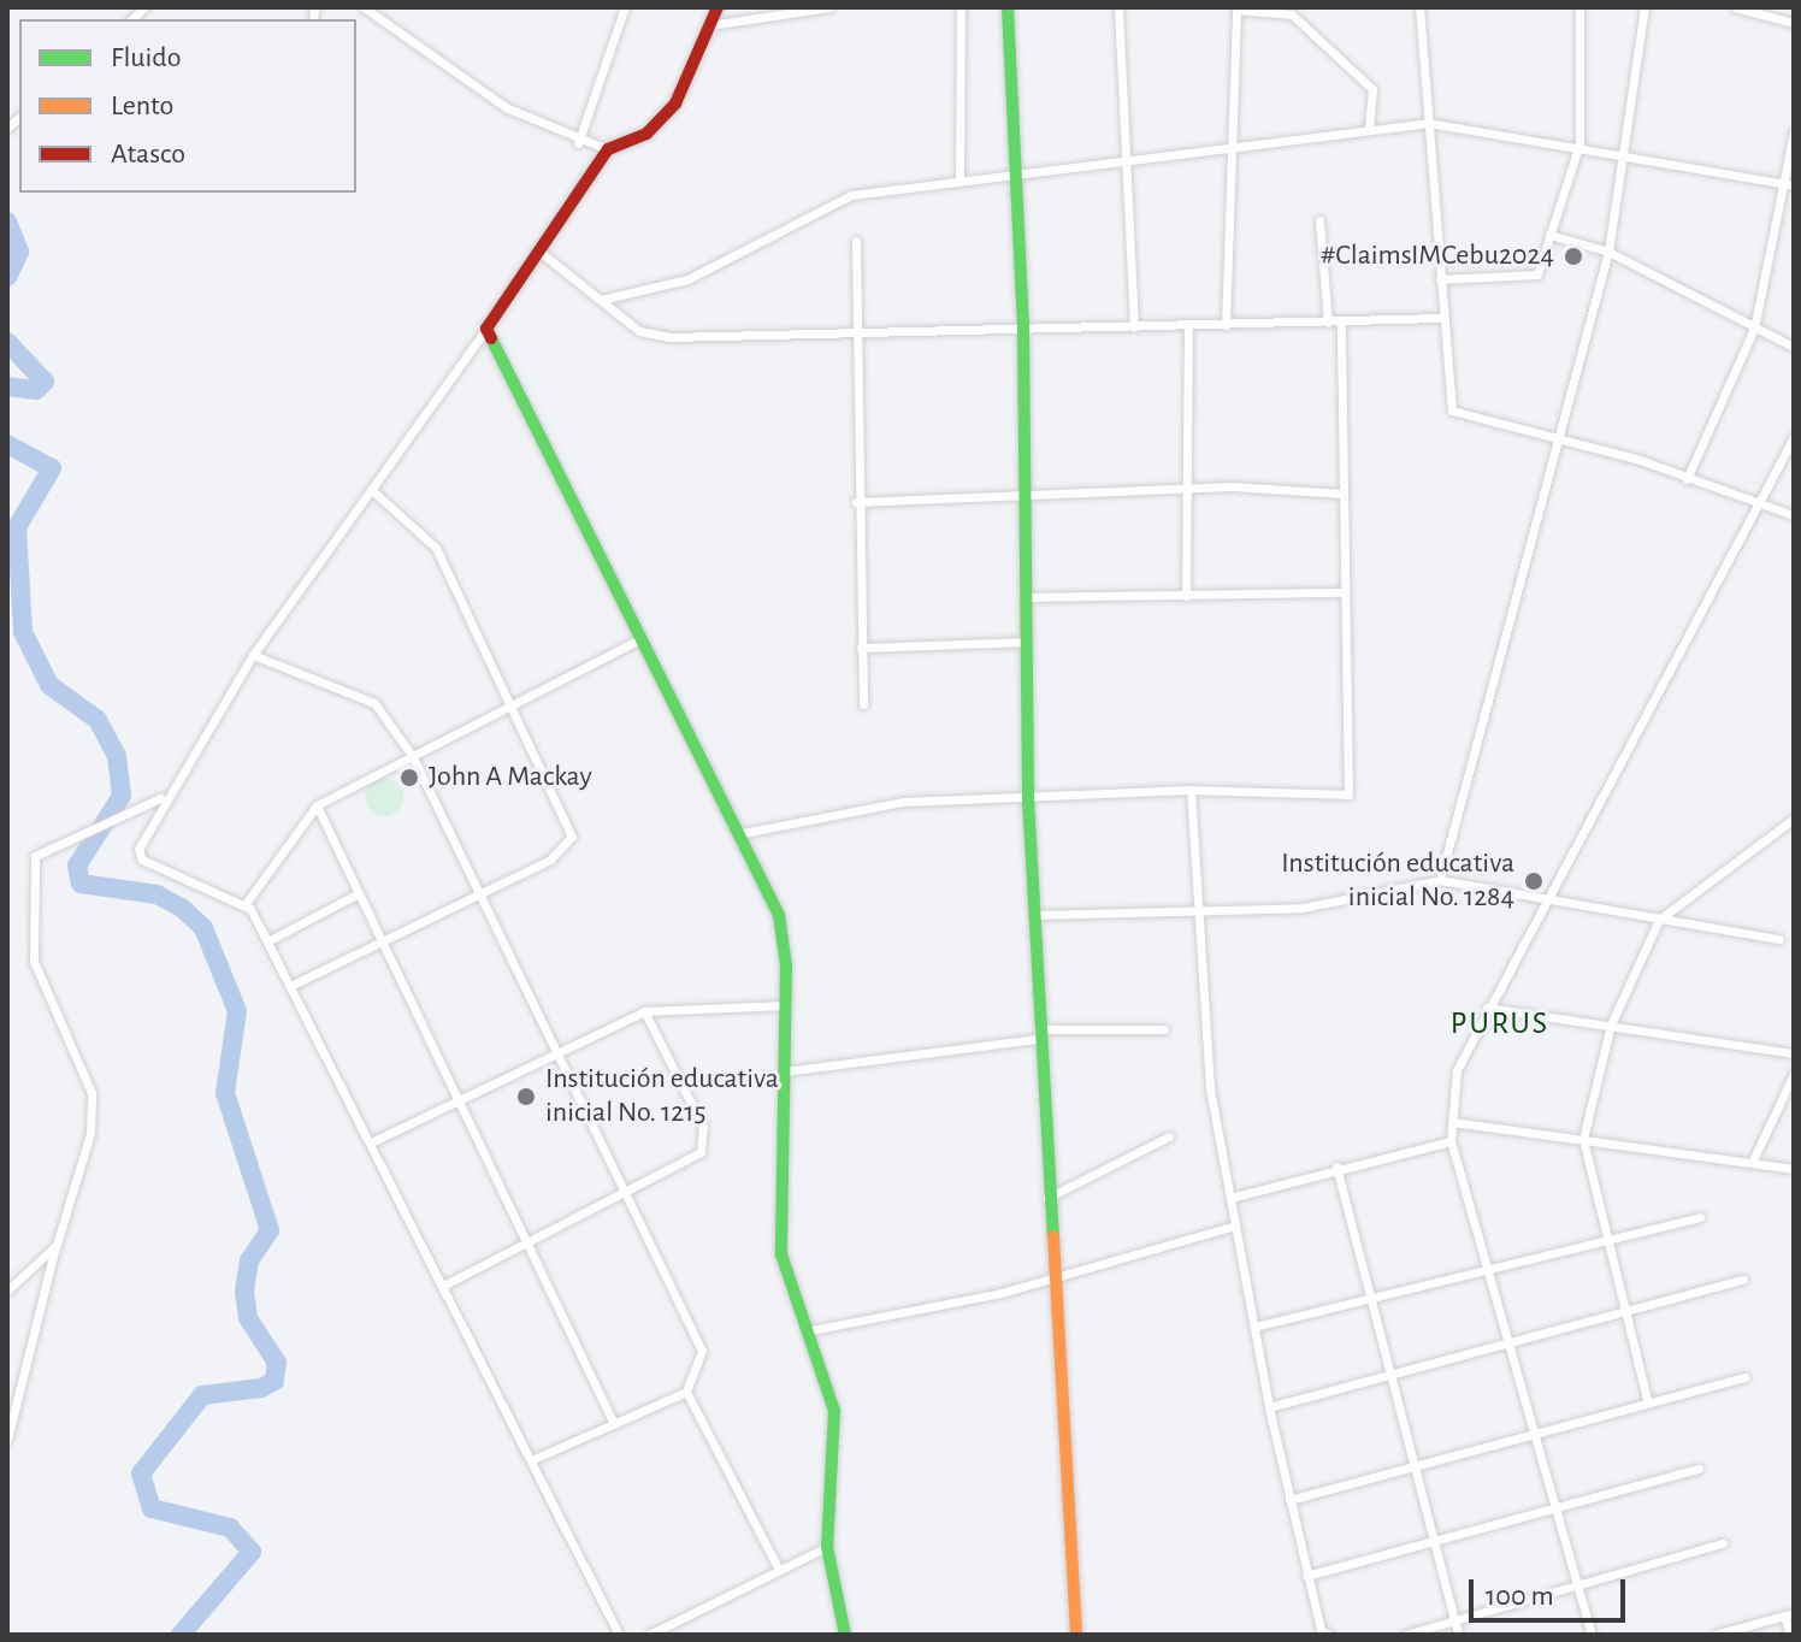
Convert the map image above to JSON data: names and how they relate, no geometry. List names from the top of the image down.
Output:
{
  "districts": ["PURUS"],
  "places": [
    "#ClaimsIMCebu2024",
    "John A Mackay",
    "Institución educativa inicial No. 1284",
    "Institución educativa inicial No. 1215"
  ],
  "legend": ["Fluido", "Lento", "Atasco"],
  "scale_bar": "100 m"
}
